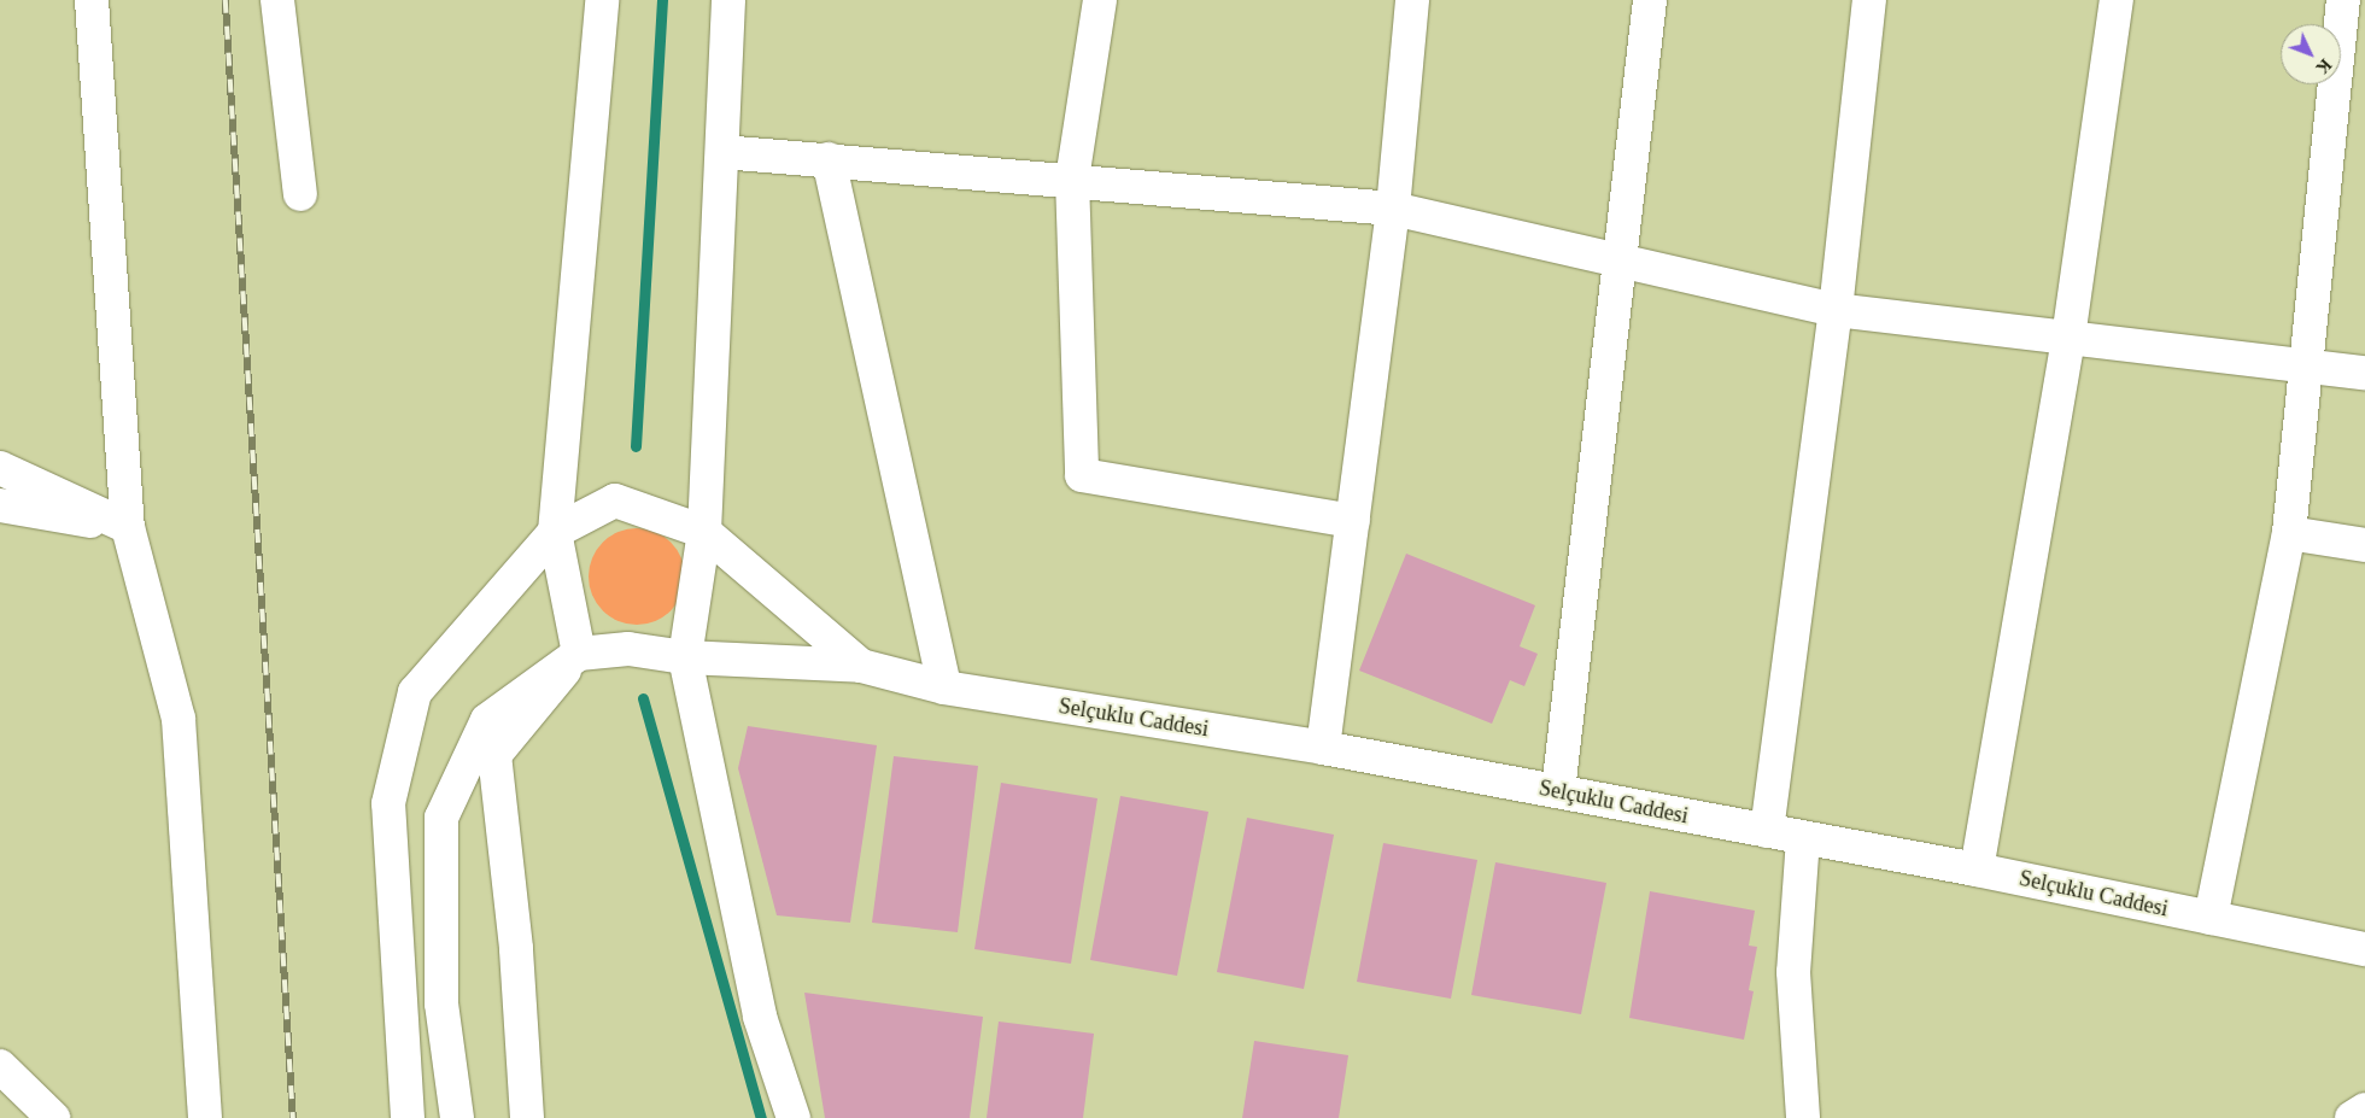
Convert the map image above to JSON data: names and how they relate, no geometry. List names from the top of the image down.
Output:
{
  "streets": {
    "street": ["Selçuklu Caddesi"]
  },
  "north": "bottom right"
}
